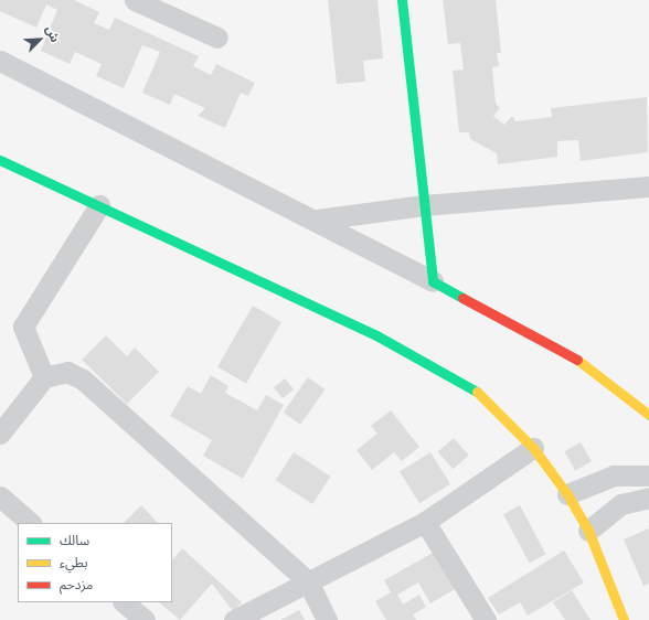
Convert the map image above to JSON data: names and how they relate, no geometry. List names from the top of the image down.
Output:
{
  "legend": ["سالك", "بطيء", "مزدحم"],
  "north": "top right"
}
